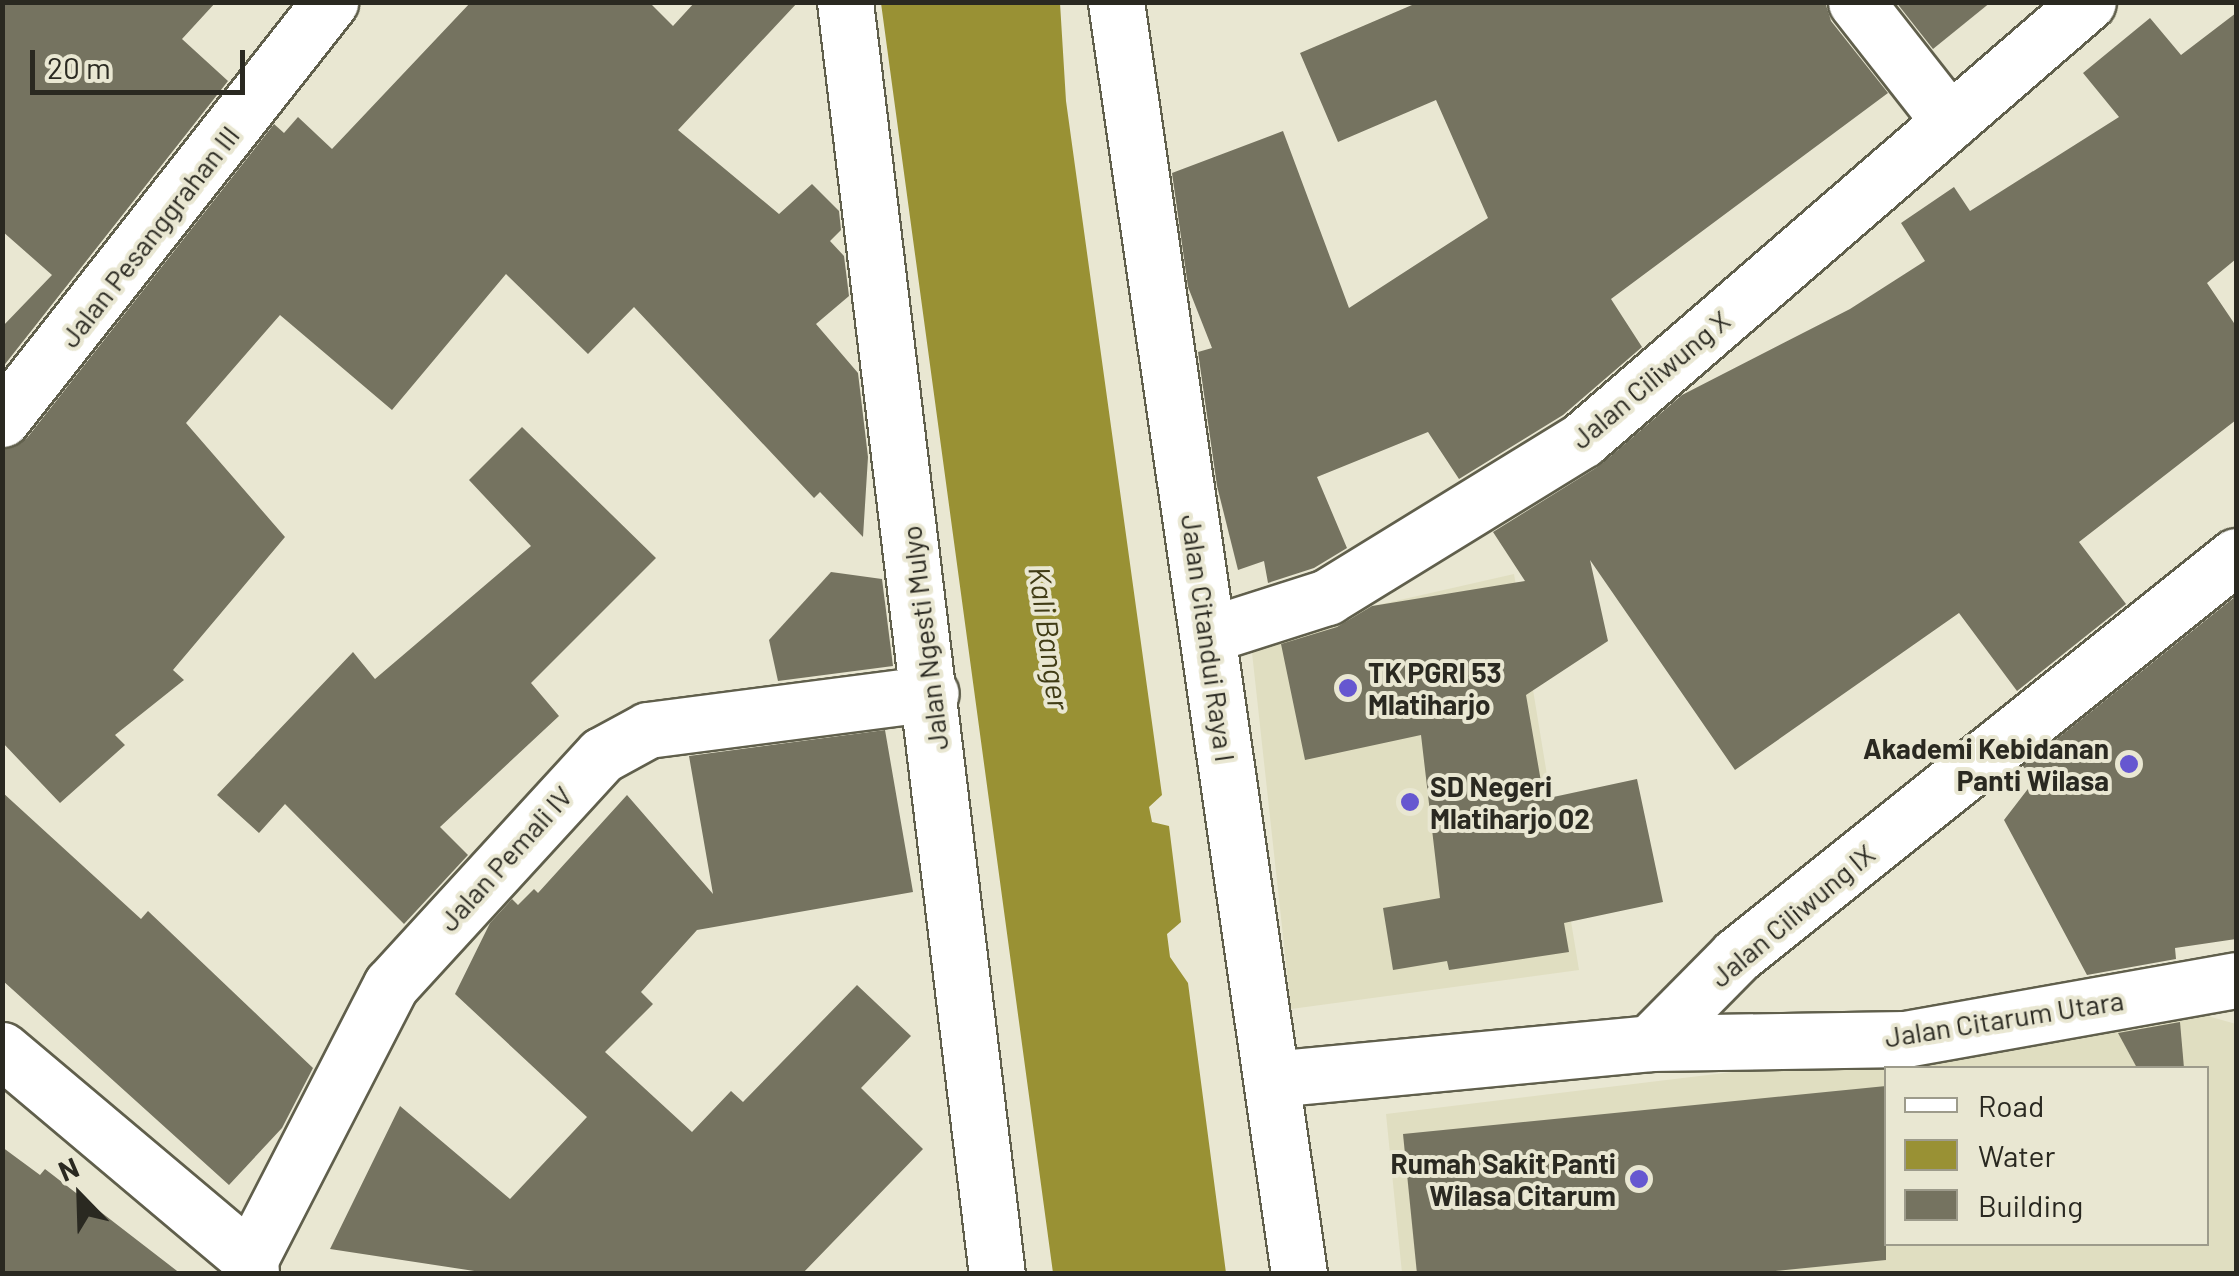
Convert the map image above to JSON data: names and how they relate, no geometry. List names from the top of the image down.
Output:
{
  "streets": {
    "street": [
      "Jalan Pesanggrahan III",
      "Jalan Ciliwung X",
      "Jalan Ngesti Mulyo",
      "Jalan Citandui Raya I",
      "Jalan Pemali IV",
      "Jalan Ciliwung IX",
      "Jalan Citarum Utara"
    ]
  },
  "crossings": [
    ["Jalan Ciliwung X", "Jalan Citandui Raya I"],
    ["Jalan Ngesti Mulyo", "Jalan Pemali IV"],
    ["Jalan Ciliwung IX", "Jalan Citarum Utara"]
  ],
  "water": ["Kali Banger"],
  "places": [
    "TK PGRI 53 Mlatiharjo",
    "Akademi Kebidanan Panti Wilasa",
    "SD Negeri Mlatiharjo 02",
    "Rumah Sakit Panti Wilasa Citarum"
  ],
  "legend": ["Road", "Water", "Building"],
  "scale_bar": "20 m",
  "north": "top left"
}
